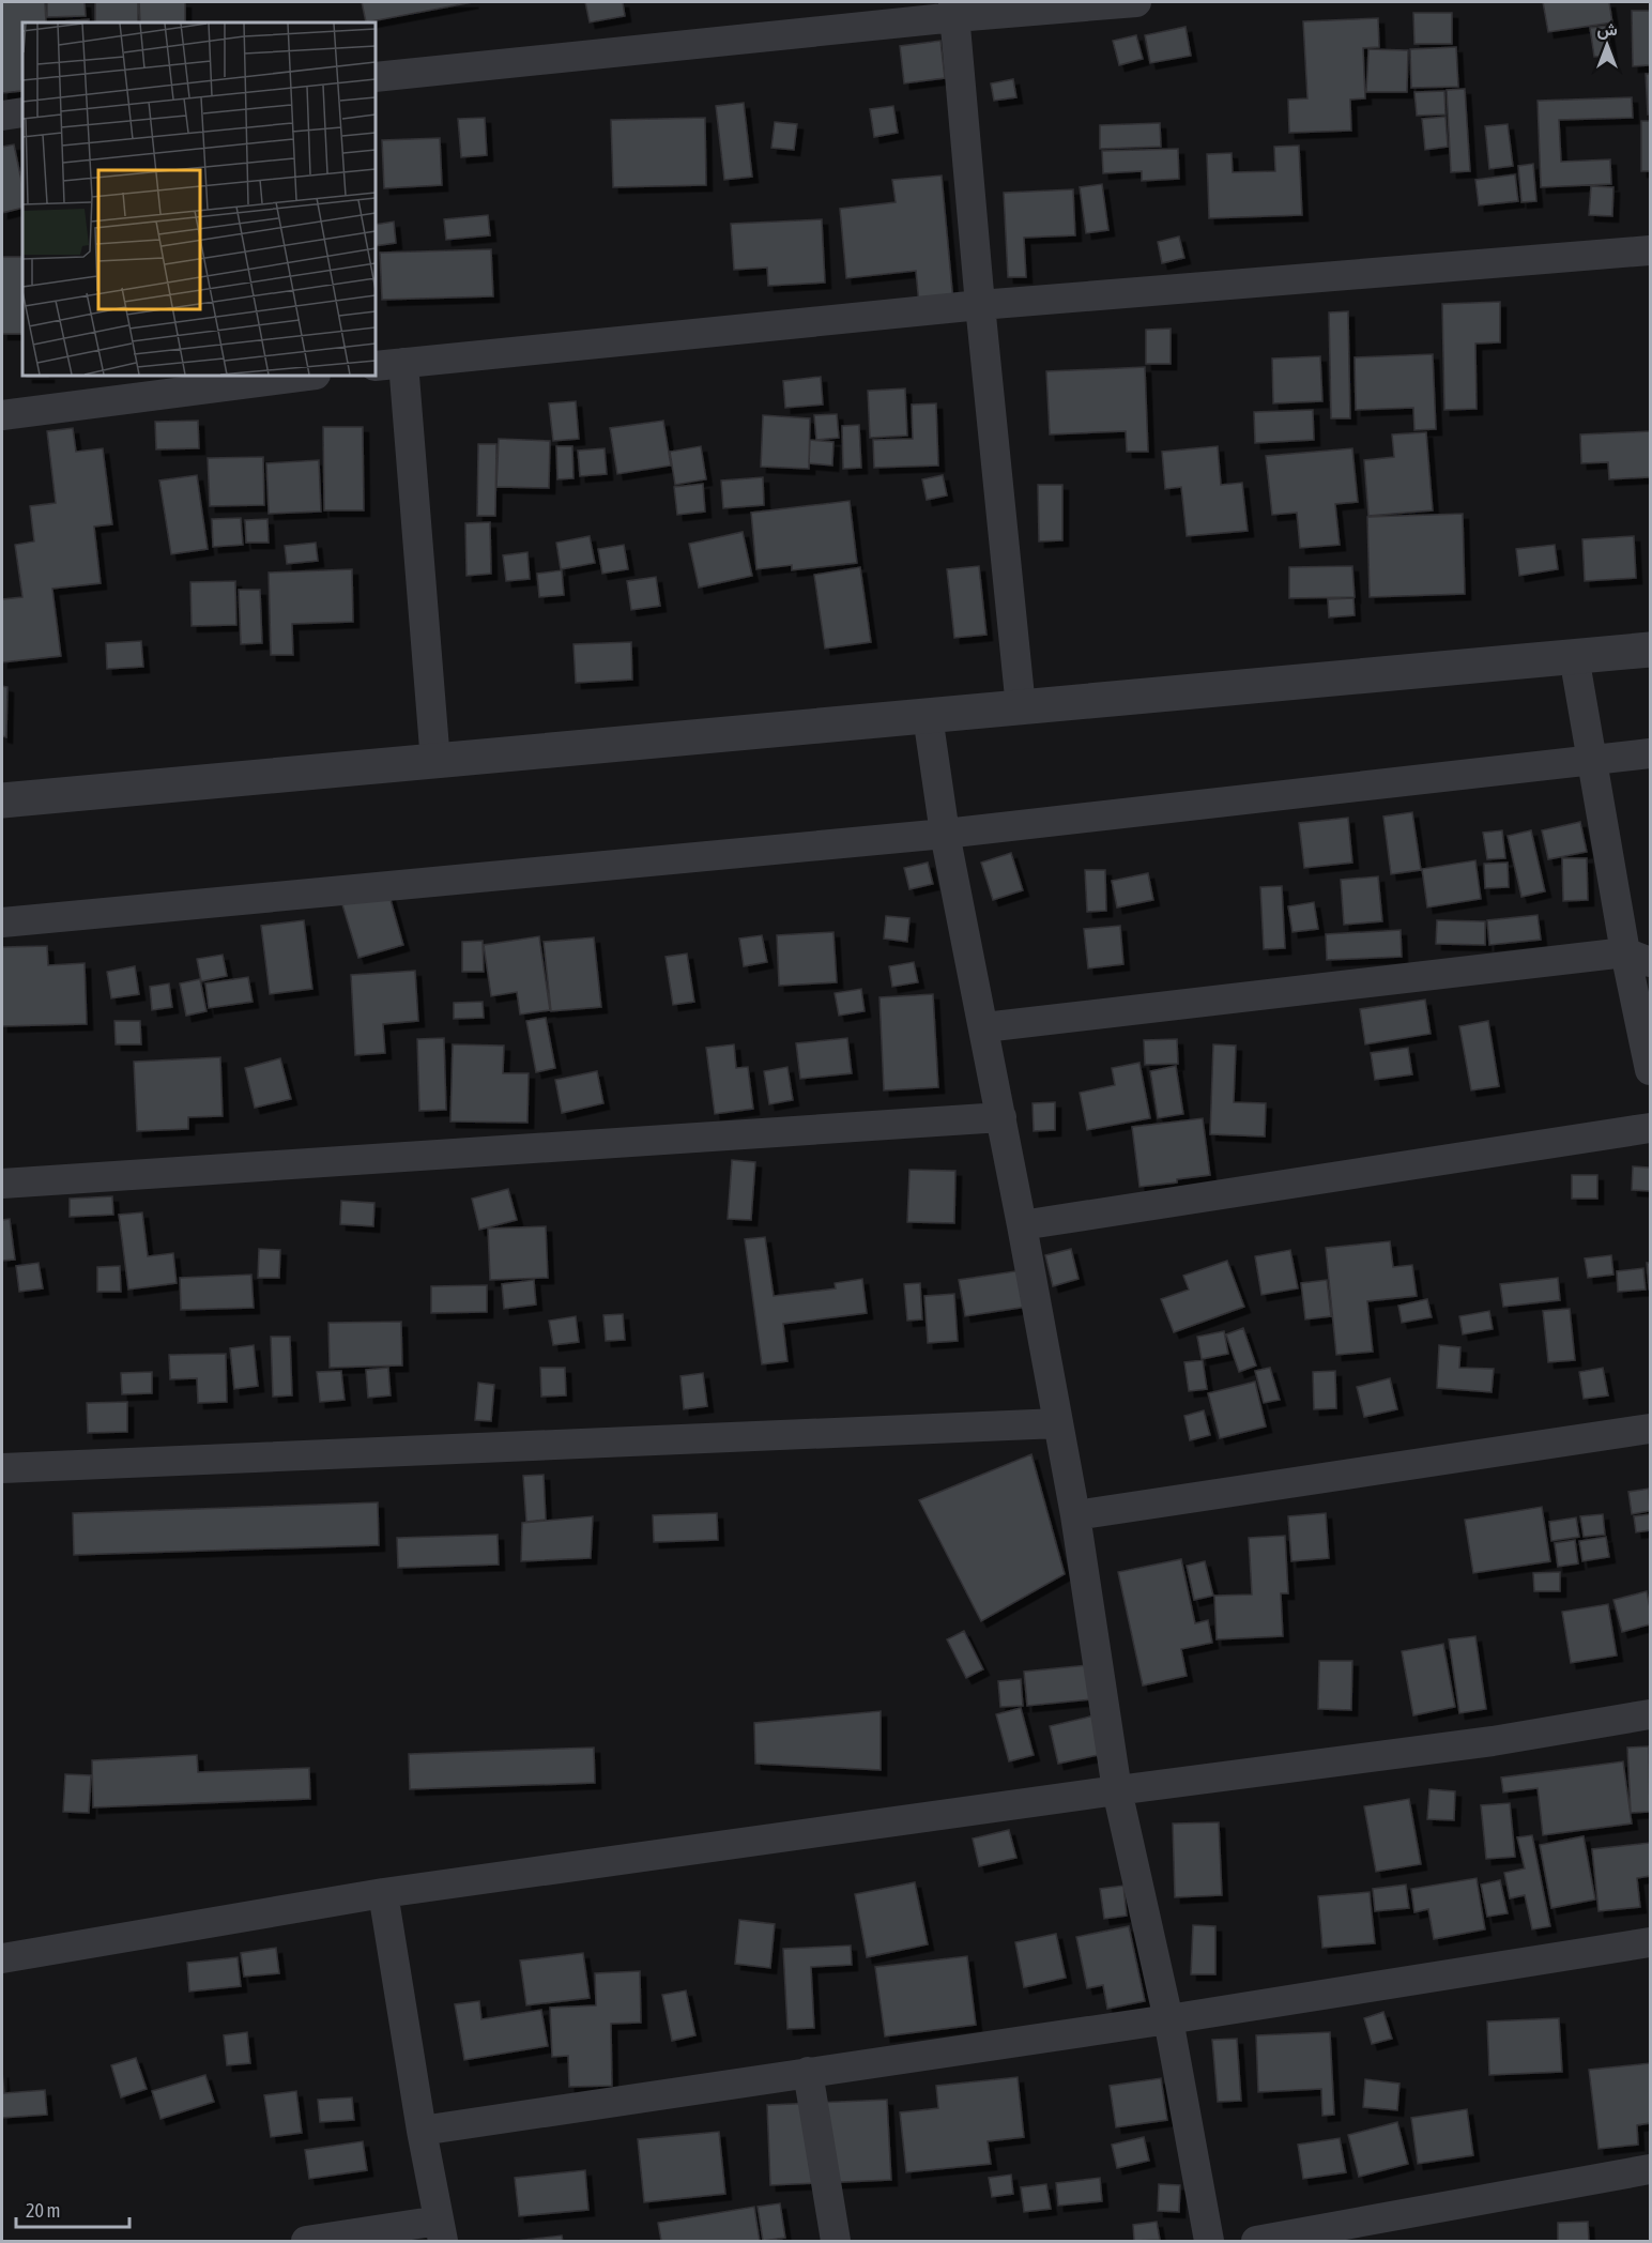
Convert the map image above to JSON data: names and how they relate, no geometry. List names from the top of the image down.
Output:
{
  "scale_bar": "20 m",
  "north": "top"
}
